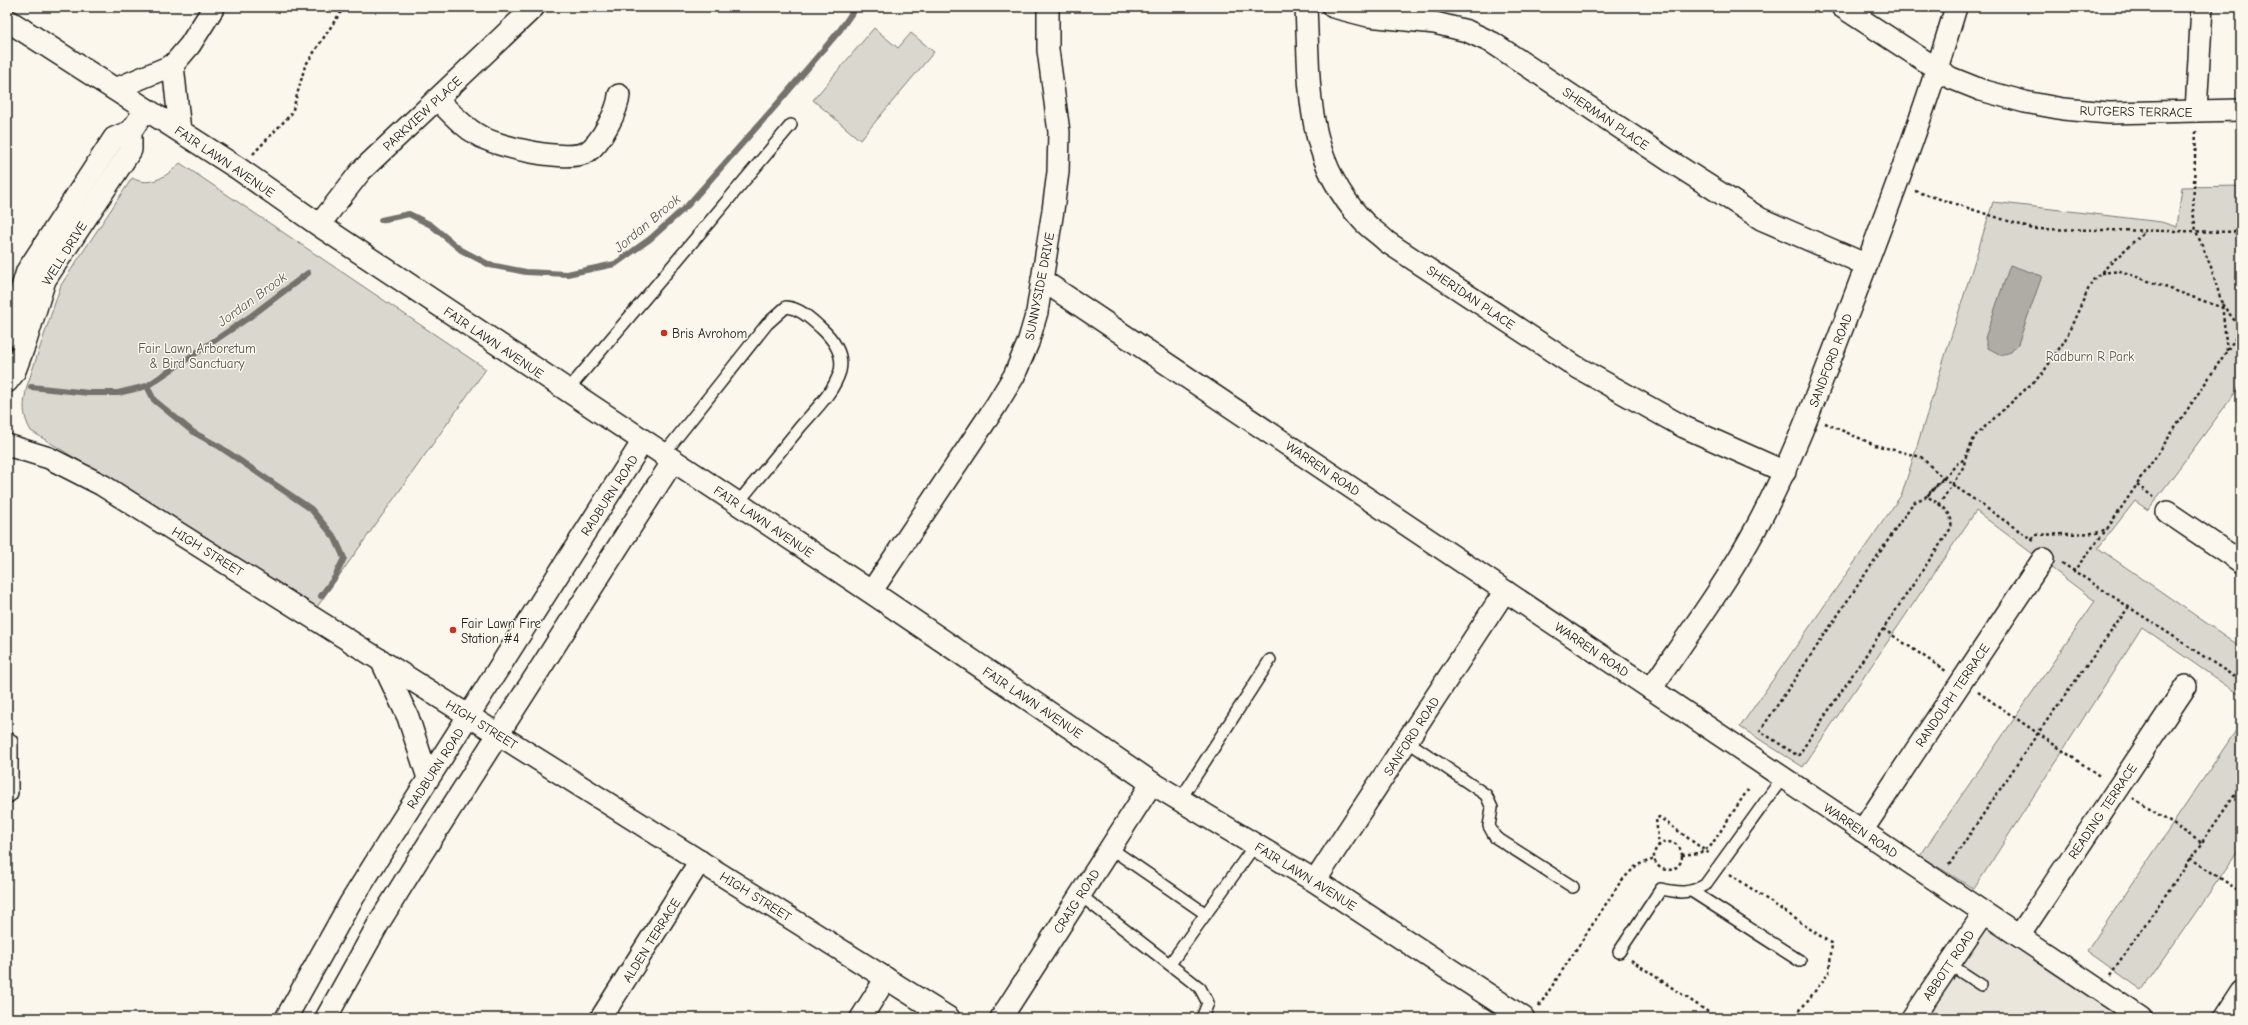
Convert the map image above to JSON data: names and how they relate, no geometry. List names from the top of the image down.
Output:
{
  "streets": {
    "main road": ["FAIR LAWN AVENUE"],
    "street": [
      "RUTGERS TERRACE",
      "PARKVIEW PLACE",
      "SHERMAN PLACE",
      "WELL DRIVE",
      "SUNNYSIDE DRIVE",
      "SHERIDAN PLACE",
      "SANDFORD ROAD",
      "WARREN ROAD",
      "RADBURN ROAD",
      "HIGH STREET",
      "RANDOLPH TERRACE",
      "SANFORD ROAD",
      "READING TERRACE",
      "CRAIG ROAD",
      "ALDEN TERRACE",
      "ABBOTT ROAD"
    ]
  },
  "crossings": [
    ["RUTGERS TERRACE", "SANDFORD ROAD"],
    ["PARKVIEW PLACE", "FAIR LAWN AVENUE"],
    ["SHERMAN PLACE", "SANDFORD ROAD"],
    ["FAIR LAWN AVENUE", "SUNNYSIDE DRIVE"],
    ["FAIR LAWN AVENUE", "RADBURN ROAD"],
    ["FAIR LAWN AVENUE", "SANFORD ROAD"],
    ["FAIR LAWN AVENUE", "CRAIG ROAD"],
    ["SUNNYSIDE DRIVE", "WARREN ROAD"],
    ["SHERIDAN PLACE", "SANDFORD ROAD"],
    ["SANDFORD ROAD", "WARREN ROAD"],
    ["WARREN ROAD", "RANDOLPH TERRACE"],
    ["WARREN ROAD", "SANFORD ROAD"],
    ["WARREN ROAD", "READING TERRACE"],
    ["WARREN ROAD", "ABBOTT ROAD"],
    ["RADBURN ROAD", "HIGH STREET"],
    ["HIGH STREET", "ALDEN TERRACE"]
  ],
  "water": ["Jordan Brook"],
  "parks": ["Fair Lawn Arboretum & Bird Sanctuary", "Radburn R Park"],
  "places": ["Bris Avrohom", "Fair Lawn Fire Station #4"]
}
